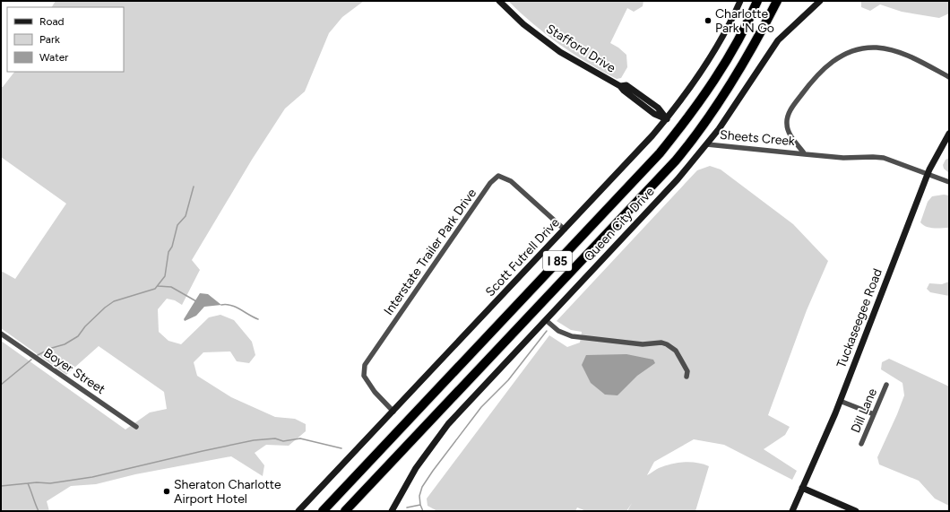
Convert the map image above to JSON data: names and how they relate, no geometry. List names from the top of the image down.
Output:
{
  "streets": {
    "highway": ["I 85"],
    "street": [
      "Stafford Drive",
      "Sheets Creek",
      "Queen City Drive",
      "Interstate Trailer Park Drive",
      "Scott Futrell Drive",
      "Tuckaseegee Road",
      "Boyer Street",
      "Dill Lane"
    ]
  },
  "crossings": [
    ["Stafford Drive", "Scott Futrell Drive"],
    ["Sheets Creek", "Queen City Drive"],
    ["Sheets Creek", "Tuckaseegee Road"],
    ["Interstate Trailer Park Drive", "Scott Futrell Drive"]
  ],
  "places": ["Charlotte Park 'N Go", "Sheraton Charlotte Airport Hotel"],
  "legend": ["Road", "Park", "Water"]
}
